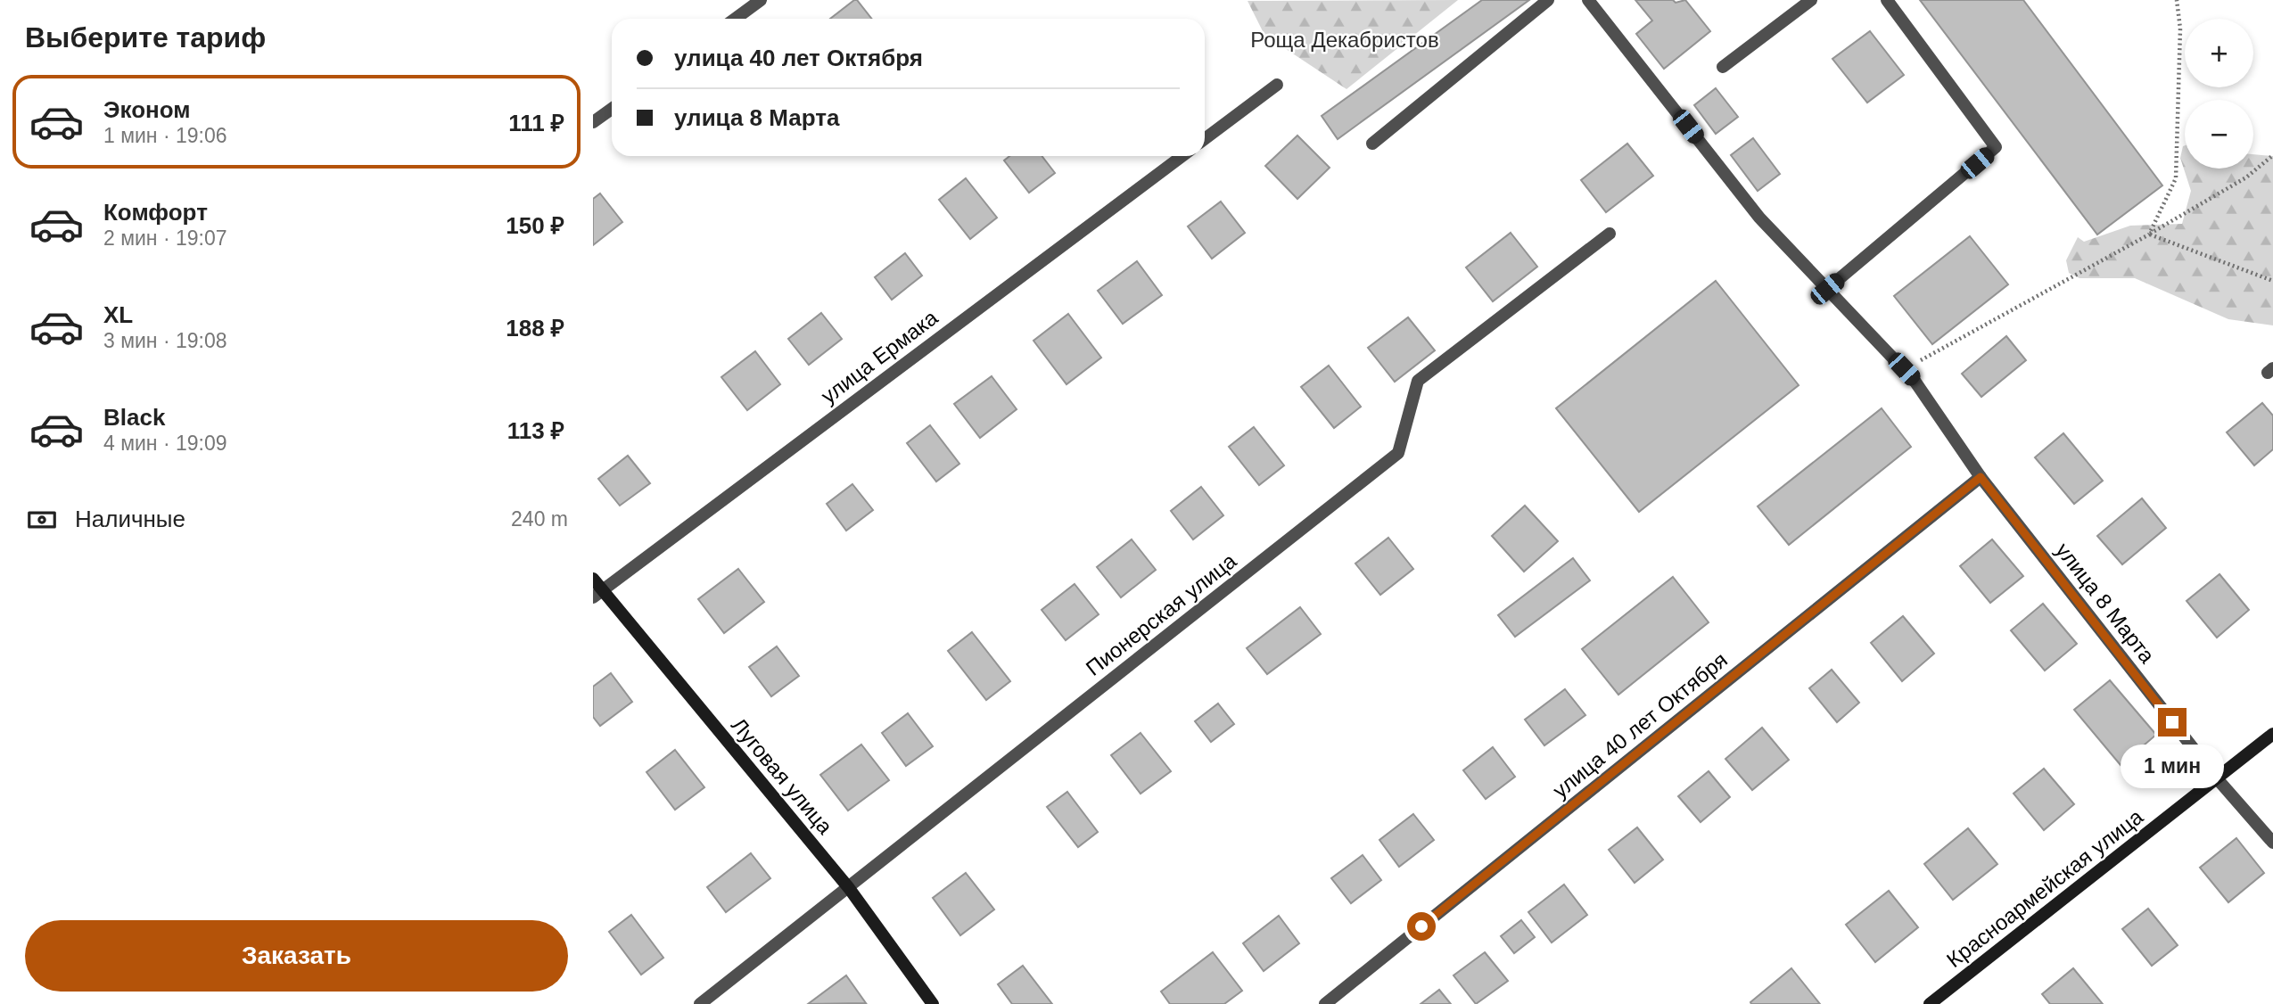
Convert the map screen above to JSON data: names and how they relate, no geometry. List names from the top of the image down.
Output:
{
  "streets": {
    "street": [
      "улица Ермака",
      "улица 8 Марта",
      "Пионерская улица",
      "улица 40 лет Октября",
      "Луговая улица",
      "Красноармейская улица"
    ]
  },
  "crossings": [
    ["улица Ермака", "Луговая улица"],
    ["улица 8 Марта", "улица 40 лет Октября"],
    ["улица 8 Марта", "Красноармейская улица"],
    ["Пионерская улица", "Луговая улица"]
  ],
  "parks": ["Роща Декабристов"],
  "page": {
    "heading": "Выберите тариф",
    "map_buttons": ["+", "−"],
    "banner": ["улица 40 лет Октября", "улица 8 Марта"],
    "list": [
      {
        "name": "Эконом",
        "note": "1 мин · 19:06",
        "value": "111 ₽"
      },
      {
        "name": "Комфорт",
        "note": "2 мин · 19:07",
        "value": "150 ₽"
      },
      {
        "name": "XL",
        "note": "3 мин · 19:08",
        "value": "188 ₽"
      },
      {
        "name": "Black",
        "note": "4 мин · 19:09",
        "value": "113 ₽"
      }
    ],
    "pay": ["Наличные", "240 m"],
    "bubble": "1 мин",
    "buttons": "Заказать"
  }
}
